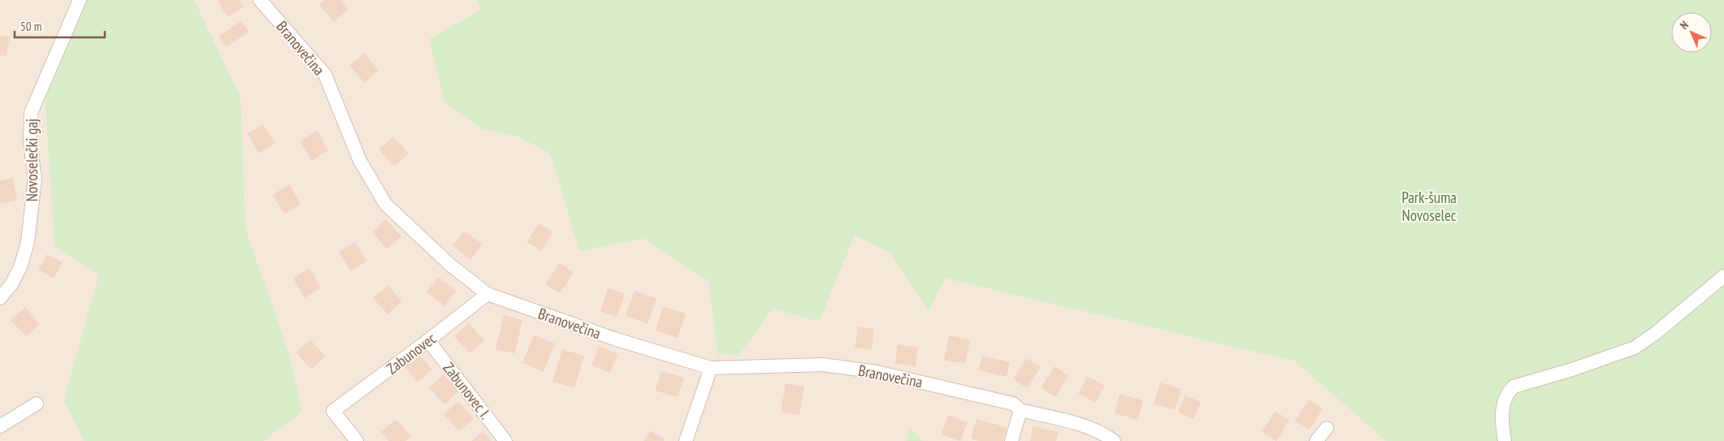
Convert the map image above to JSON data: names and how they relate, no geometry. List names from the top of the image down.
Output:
{
  "streets": {
    "street": [
      "Branovečina",
      "Novoselečki gaj",
      "Zabunovec",
      "Zabunovec I."
    ]
  },
  "crossings": [
    ["Branovečina", "Zabunovec"],
    ["Zabunovec", "Zabunovec I."]
  ],
  "parks": ["Park-šuma Novoselec"],
  "scale_bar": "50 m",
  "north": "top left"
}
